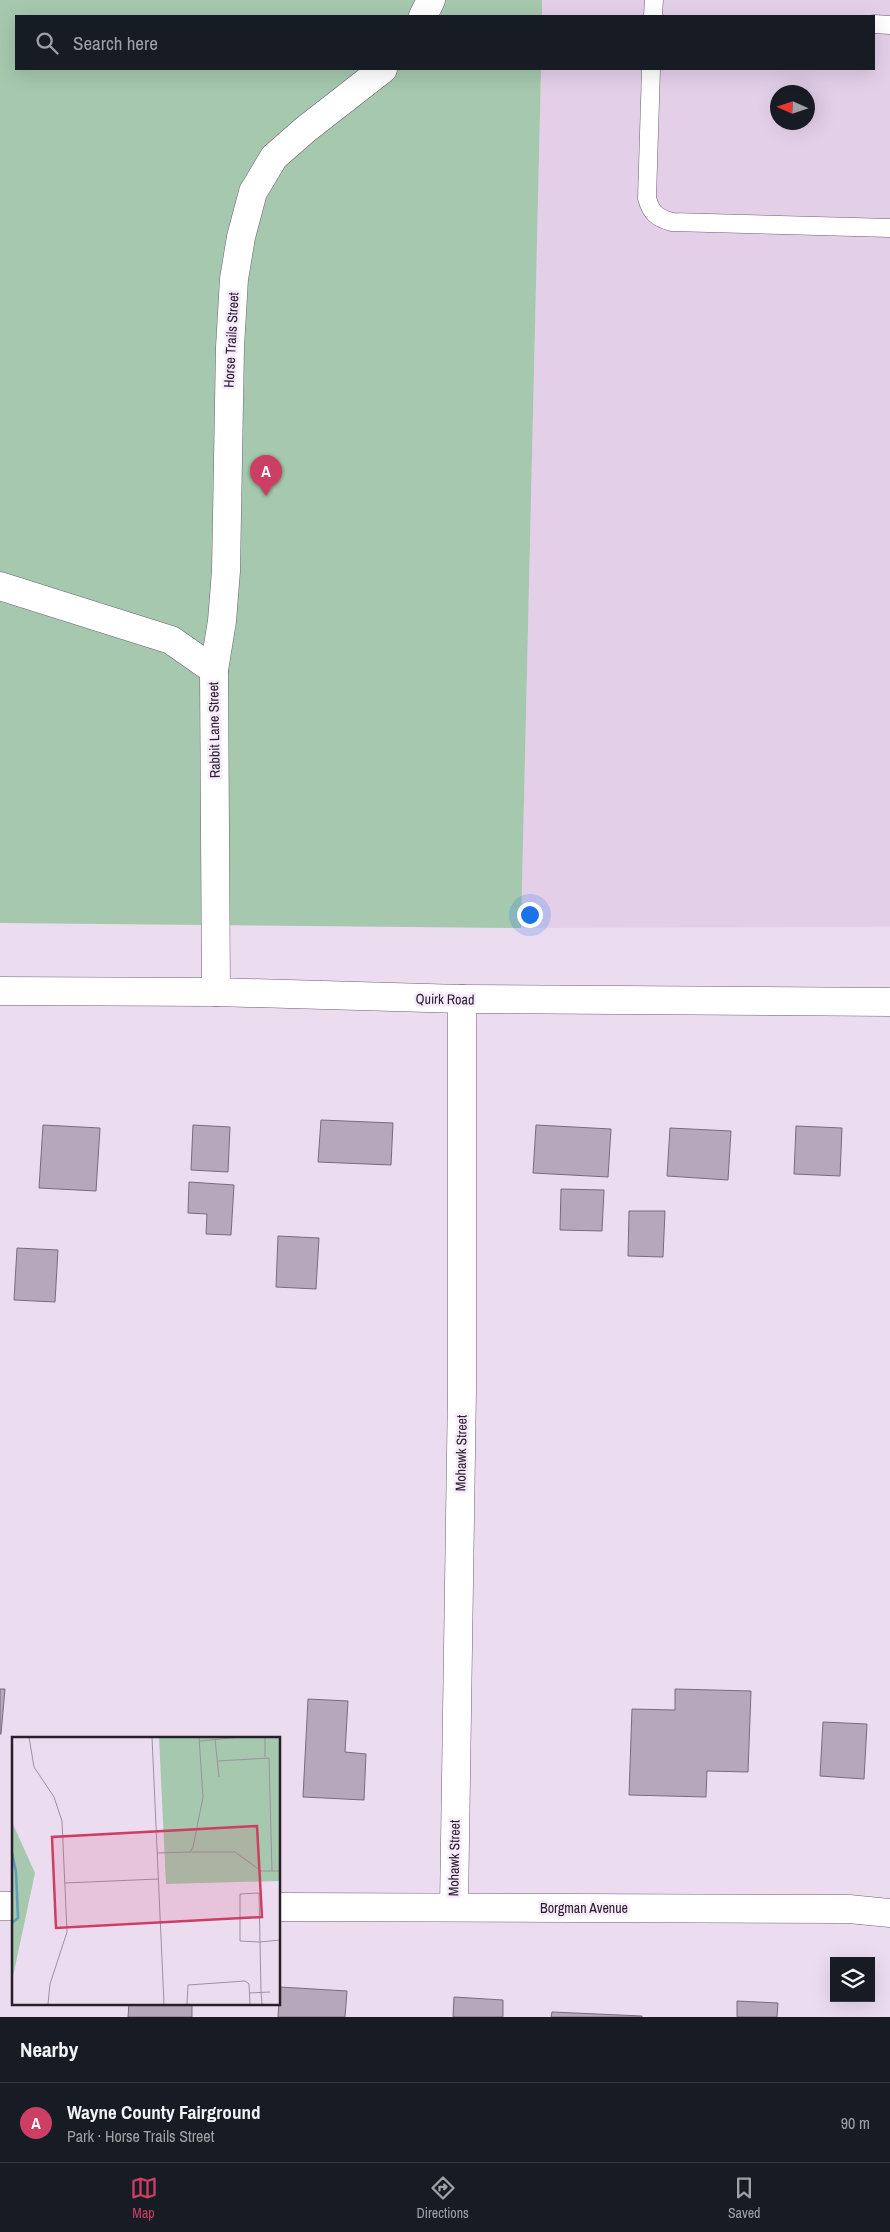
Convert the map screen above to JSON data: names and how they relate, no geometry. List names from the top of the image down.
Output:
{
  "streets": {
    "street": [
      "Horse Trails Street",
      "Rabbit Lane Street",
      "Quirk Road",
      "Mohawk Street",
      "Borgman Avenue"
    ]
  },
  "crossings": [
    ["Horse Trails Street", "Rabbit Lane Street"],
    ["Rabbit Lane Street", "Quirk Road"],
    ["Quirk Road", "Mohawk Street"],
    ["Mohawk Street", "Borgman Avenue"]
  ],
  "north": "left",
  "page": {
    "search": "Search here",
    "pins": "A",
    "heading": "Nearby",
    "list": [
      {
        "mark": "A",
        "name": "Wayne County Fairground",
        "note": "Park · Horse Trails Street",
        "value": "90 m"
      }
    ],
    "nav": ["Map", "Directions", "Saved"]
  }
}
